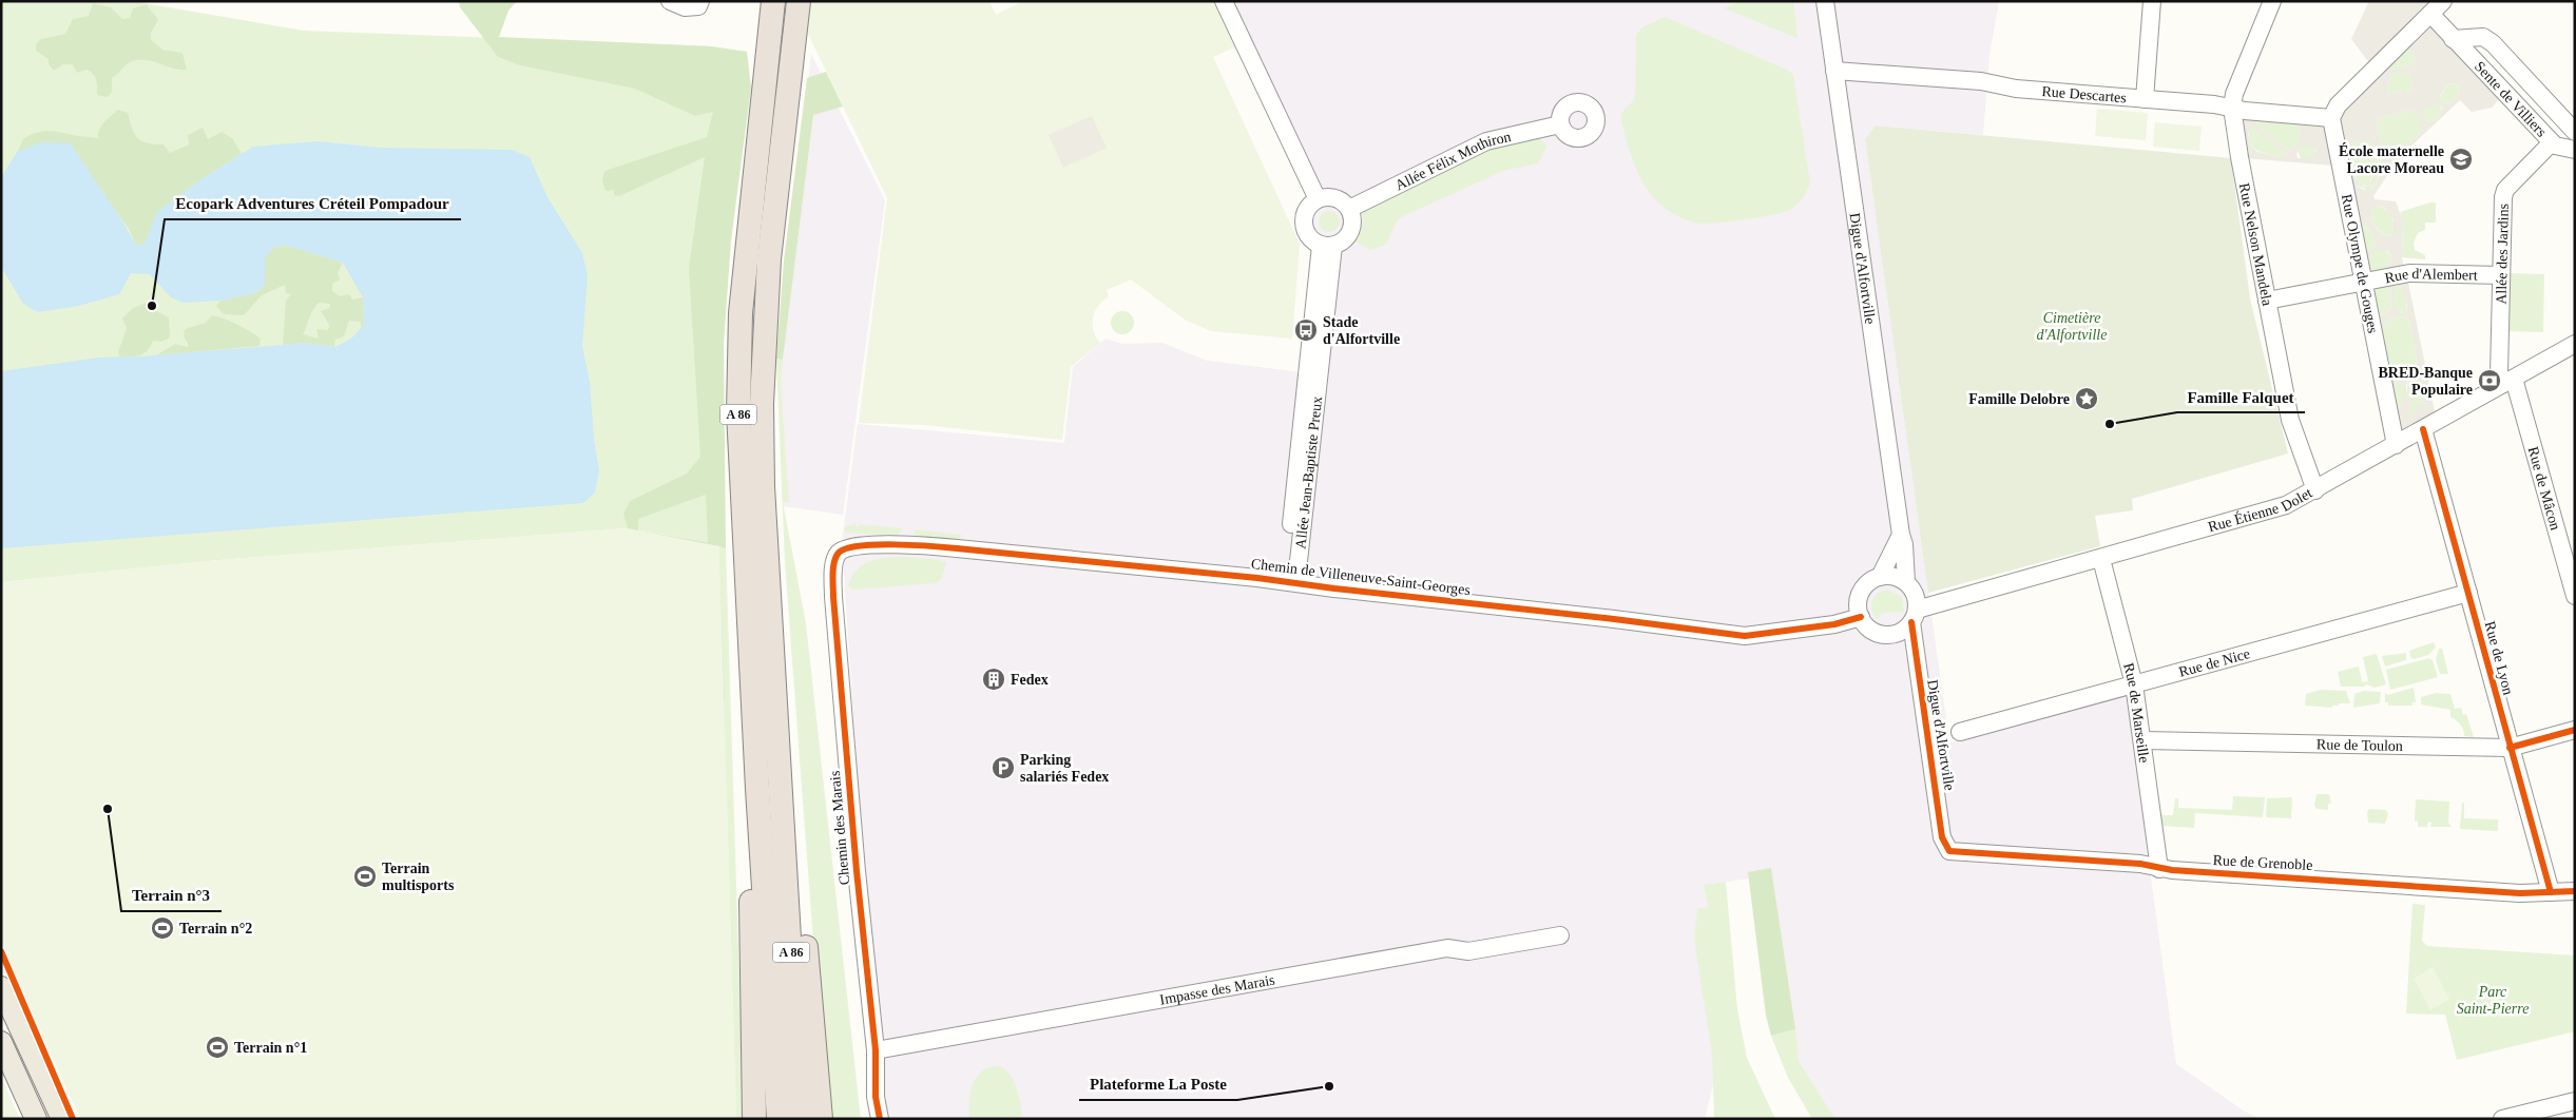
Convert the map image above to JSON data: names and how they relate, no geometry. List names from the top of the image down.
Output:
{
  "streets": {
    "highway": ["A 86"],
    "street": [
      "Rue Descartes",
      "Sente de Villiers",
      "Allée Félix Mothiron",
      "Rue Nelson Mandela",
      "Allée des Jardins",
      "Rue Olympe de Gouges",
      "Digue d'Alfortville",
      "Rue d'Alembert",
      "Allée Jean-Baptiste Preux",
      "Rue de Mâcon",
      "Rue Étienne Dolet",
      "Chemin de Villeneuve-Saint-Georges",
      "Rue de Lyon",
      "Rue de Nice",
      "Rue de Marseille",
      "Rue de Toulon",
      "Chemin des Marais",
      "Rue de Grenoble",
      "Impasse des Marais"
    ]
  },
  "crossings": [
    ["Rue Descartes", "Rue Nelson Mandela"],
    ["Rue Descartes", "Rue Olympe de Gouges"],
    ["Rue Descartes", "Digue d'Alfortville"],
    ["Sente de Villiers", "Allée des Jardins"],
    ["Allée Félix Mothiron", "Allée Jean-Baptiste Preux"],
    ["Rue Nelson Mandela", "Rue d'Alembert"],
    ["Rue Nelson Mandela", "Rue Étienne Dolet"],
    ["Allée des Jardins", "Rue d'Alembert"],
    ["Allée des Jardins", "Rue de Mâcon"],
    ["Allée des Jardins", "Rue Étienne Dolet"],
    ["Rue Olympe de Gouges", "Rue d'Alembert"],
    ["Rue Olympe de Gouges", "Rue Étienne Dolet"],
    ["Digue d'Alfortville", "Rue Étienne Dolet"],
    ["Digue d'Alfortville", "Chemin de Villeneuve-Saint-Georges"],
    ["Digue d'Alfortville", "Rue de Grenoble"],
    ["Allée Jean-Baptiste Preux", "Chemin de Villeneuve-Saint-Georges"],
    ["Rue de Mâcon", "Rue Étienne Dolet"],
    ["Rue Étienne Dolet", "Chemin de Villeneuve-Saint-Georges"],
    ["Rue Étienne Dolet", "Rue de Lyon"],
    ["Rue Étienne Dolet", "Rue de Marseille"],
    ["Chemin de Villeneuve-Saint-Georges", "Chemin des Marais"],
    ["Rue de Lyon", "Rue de Nice"],
    ["Rue de Lyon", "Rue de Toulon"],
    ["Rue de Lyon", "Rue de Grenoble"],
    ["Rue de Nice", "Rue de Marseille"],
    ["Rue de Marseille", "Rue de Toulon"],
    ["Rue de Marseille", "Rue de Grenoble"],
    ["Chemin des Marais", "Impasse des Marais"]
  ],
  "parks": ["Cimetière d'Alfortville", "Parc Saint-Pierre"],
  "places": {
    "school or university": ["École maternelle Lacore Moreau"],
    "other": [
      "Ecopark Adventures Créteil Pompadour",
      "Famille Falquet",
      "Terrain n°3",
      "Plateforme La Poste"
    ],
    "bus stop": ["Stade d'Alfortville"],
    "bank": ["BRED-Banque Populaire"],
    "place": ["Famille Delobre"],
    "building": ["Fedex"],
    "parking": ["Parking salariés Fedex"],
    "sports": ["Terrain multisports", "Terrain n°2", "Terrain n°1"]
  }
}
